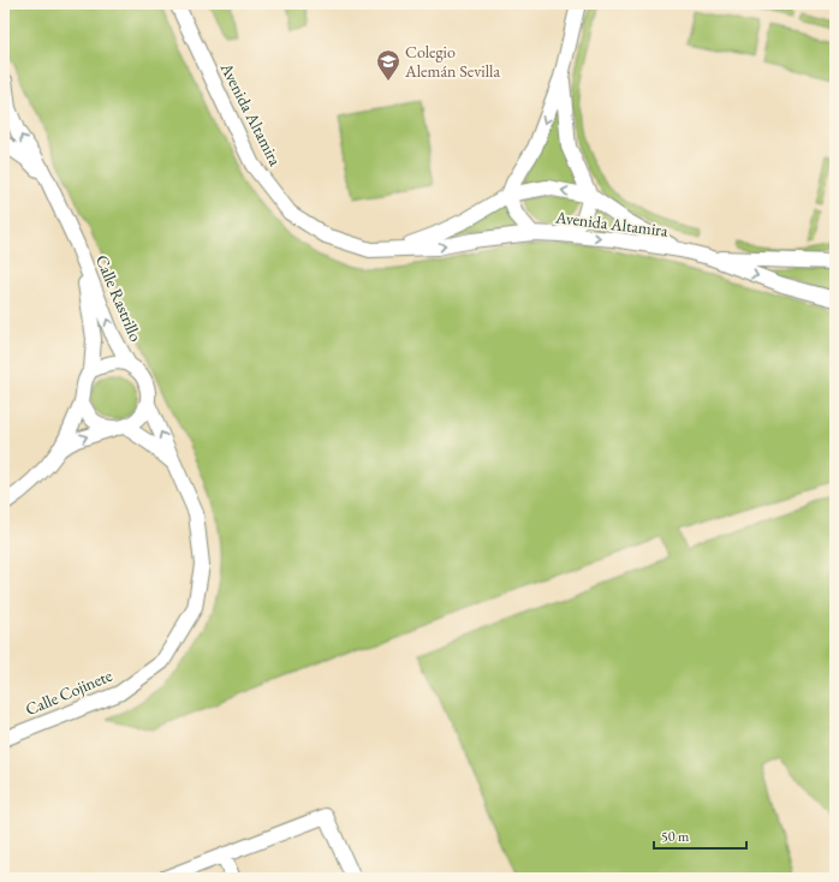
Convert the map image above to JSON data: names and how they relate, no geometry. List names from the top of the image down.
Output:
{
  "streets": {
    "street": ["Avenida Altamira", "Calle Rastrillo", "Calle Cojinete"]
  },
  "crossings": [
    ["Calle Rastrillo", "Calle Cojinete"]
  ],
  "places": {
    "school or university": ["Colegio Alemán Sevilla"]
  },
  "scale_bar": "50 m"
}
